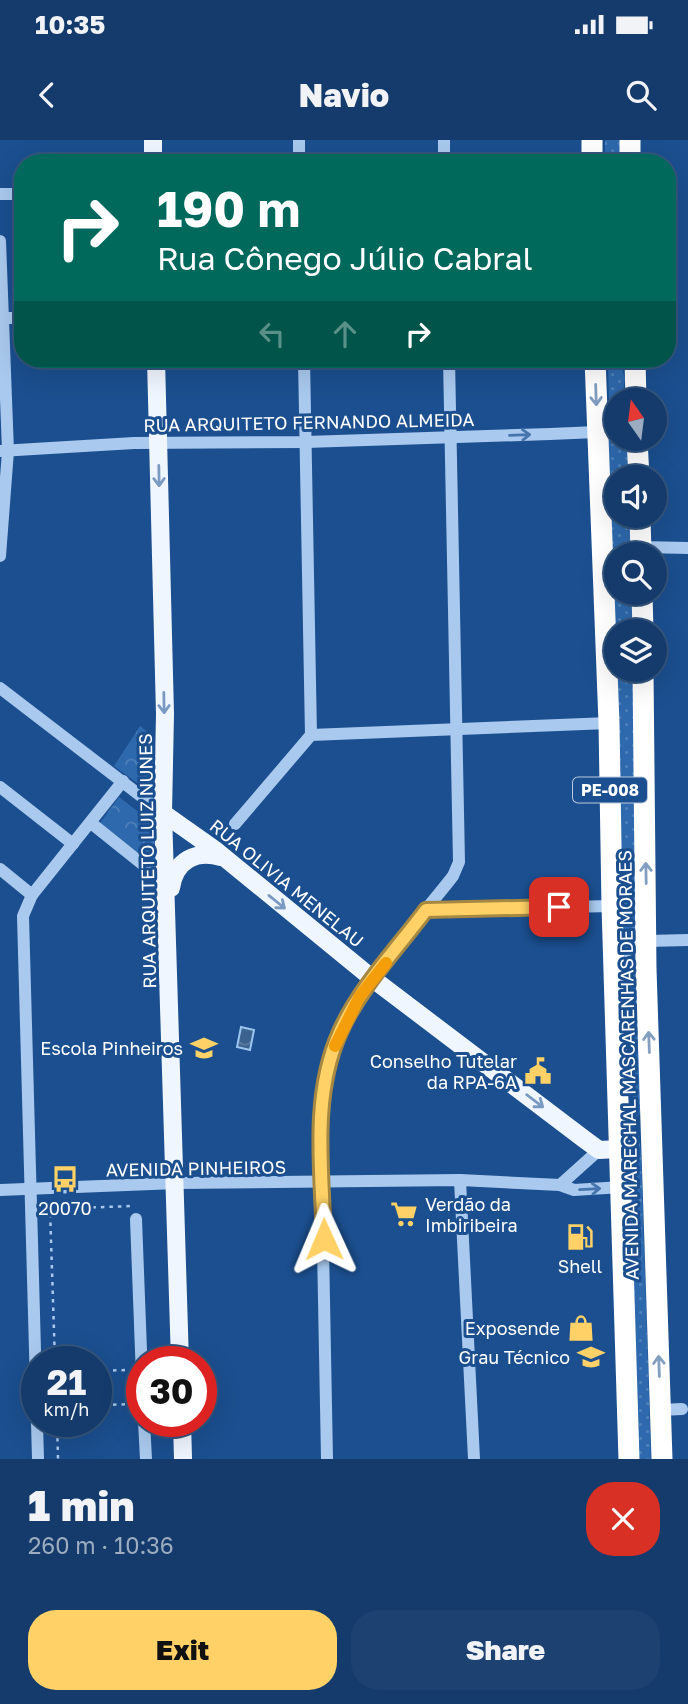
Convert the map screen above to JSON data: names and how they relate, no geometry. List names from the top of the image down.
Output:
{
  "streets": {
    "highway": ["PE-008", "AVENIDA MARECHAL MASCARENHAS DE MORAES"],
    "main road": ["RUA ARQUITETO LUIZ NUNES", "RUA OLIVIA MENELAU"],
    "street": ["RUA ARQUITETO FERNANDO ALMEIDA", "AVENIDA PINHEIROS"]
  },
  "crossings": [
    ["RUA ARQUITETO FERNANDO ALMEIDA", "RUA ARQUITETO LUIZ NUNES"],
    ["RUA ARQUITETO FERNANDO ALMEIDA", "AVENIDA MARECHAL MASCARENHAS DE MORAES"],
    ["RUA ARQUITETO LUIZ NUNES", "RUA OLIVIA MENELAU"],
    ["RUA ARQUITETO LUIZ NUNES", "AVENIDA PINHEIROS"],
    ["RUA OLIVIA MENELAU", "AVENIDA MARECHAL MASCARENHAS DE MORAES"],
    ["AVENIDA MARECHAL MASCARENHAS DE MORAES", "AVENIDA PINHEIROS"]
  ],
  "one_way": ["RUA ARQUITETO LUIZ NUNES", "RUA OLIVIA MENELAU"],
  "places": {
    "school or university": ["Escola Pinheiros", "Grau Técnico"],
    "public building": ["Conselho Tutelar da RPA-6A"],
    "bus stop": ["20070"],
    "supermarket": ["Verdão da Imbiribeira"],
    "fuel station": ["Shell"],
    "shop": ["Exposende"]
  },
  "north": "top",
  "page": {
    "status": "10:35",
    "header": "Navio",
    "turn": ["190 m", "Rua Cônego Júlio Cabral"],
    "speed": "21 km/h",
    "limit": "30",
    "heading": ["1 min", "260 m · 10:36"],
    "buttons": ["Exit", "Share"]
  }
}
